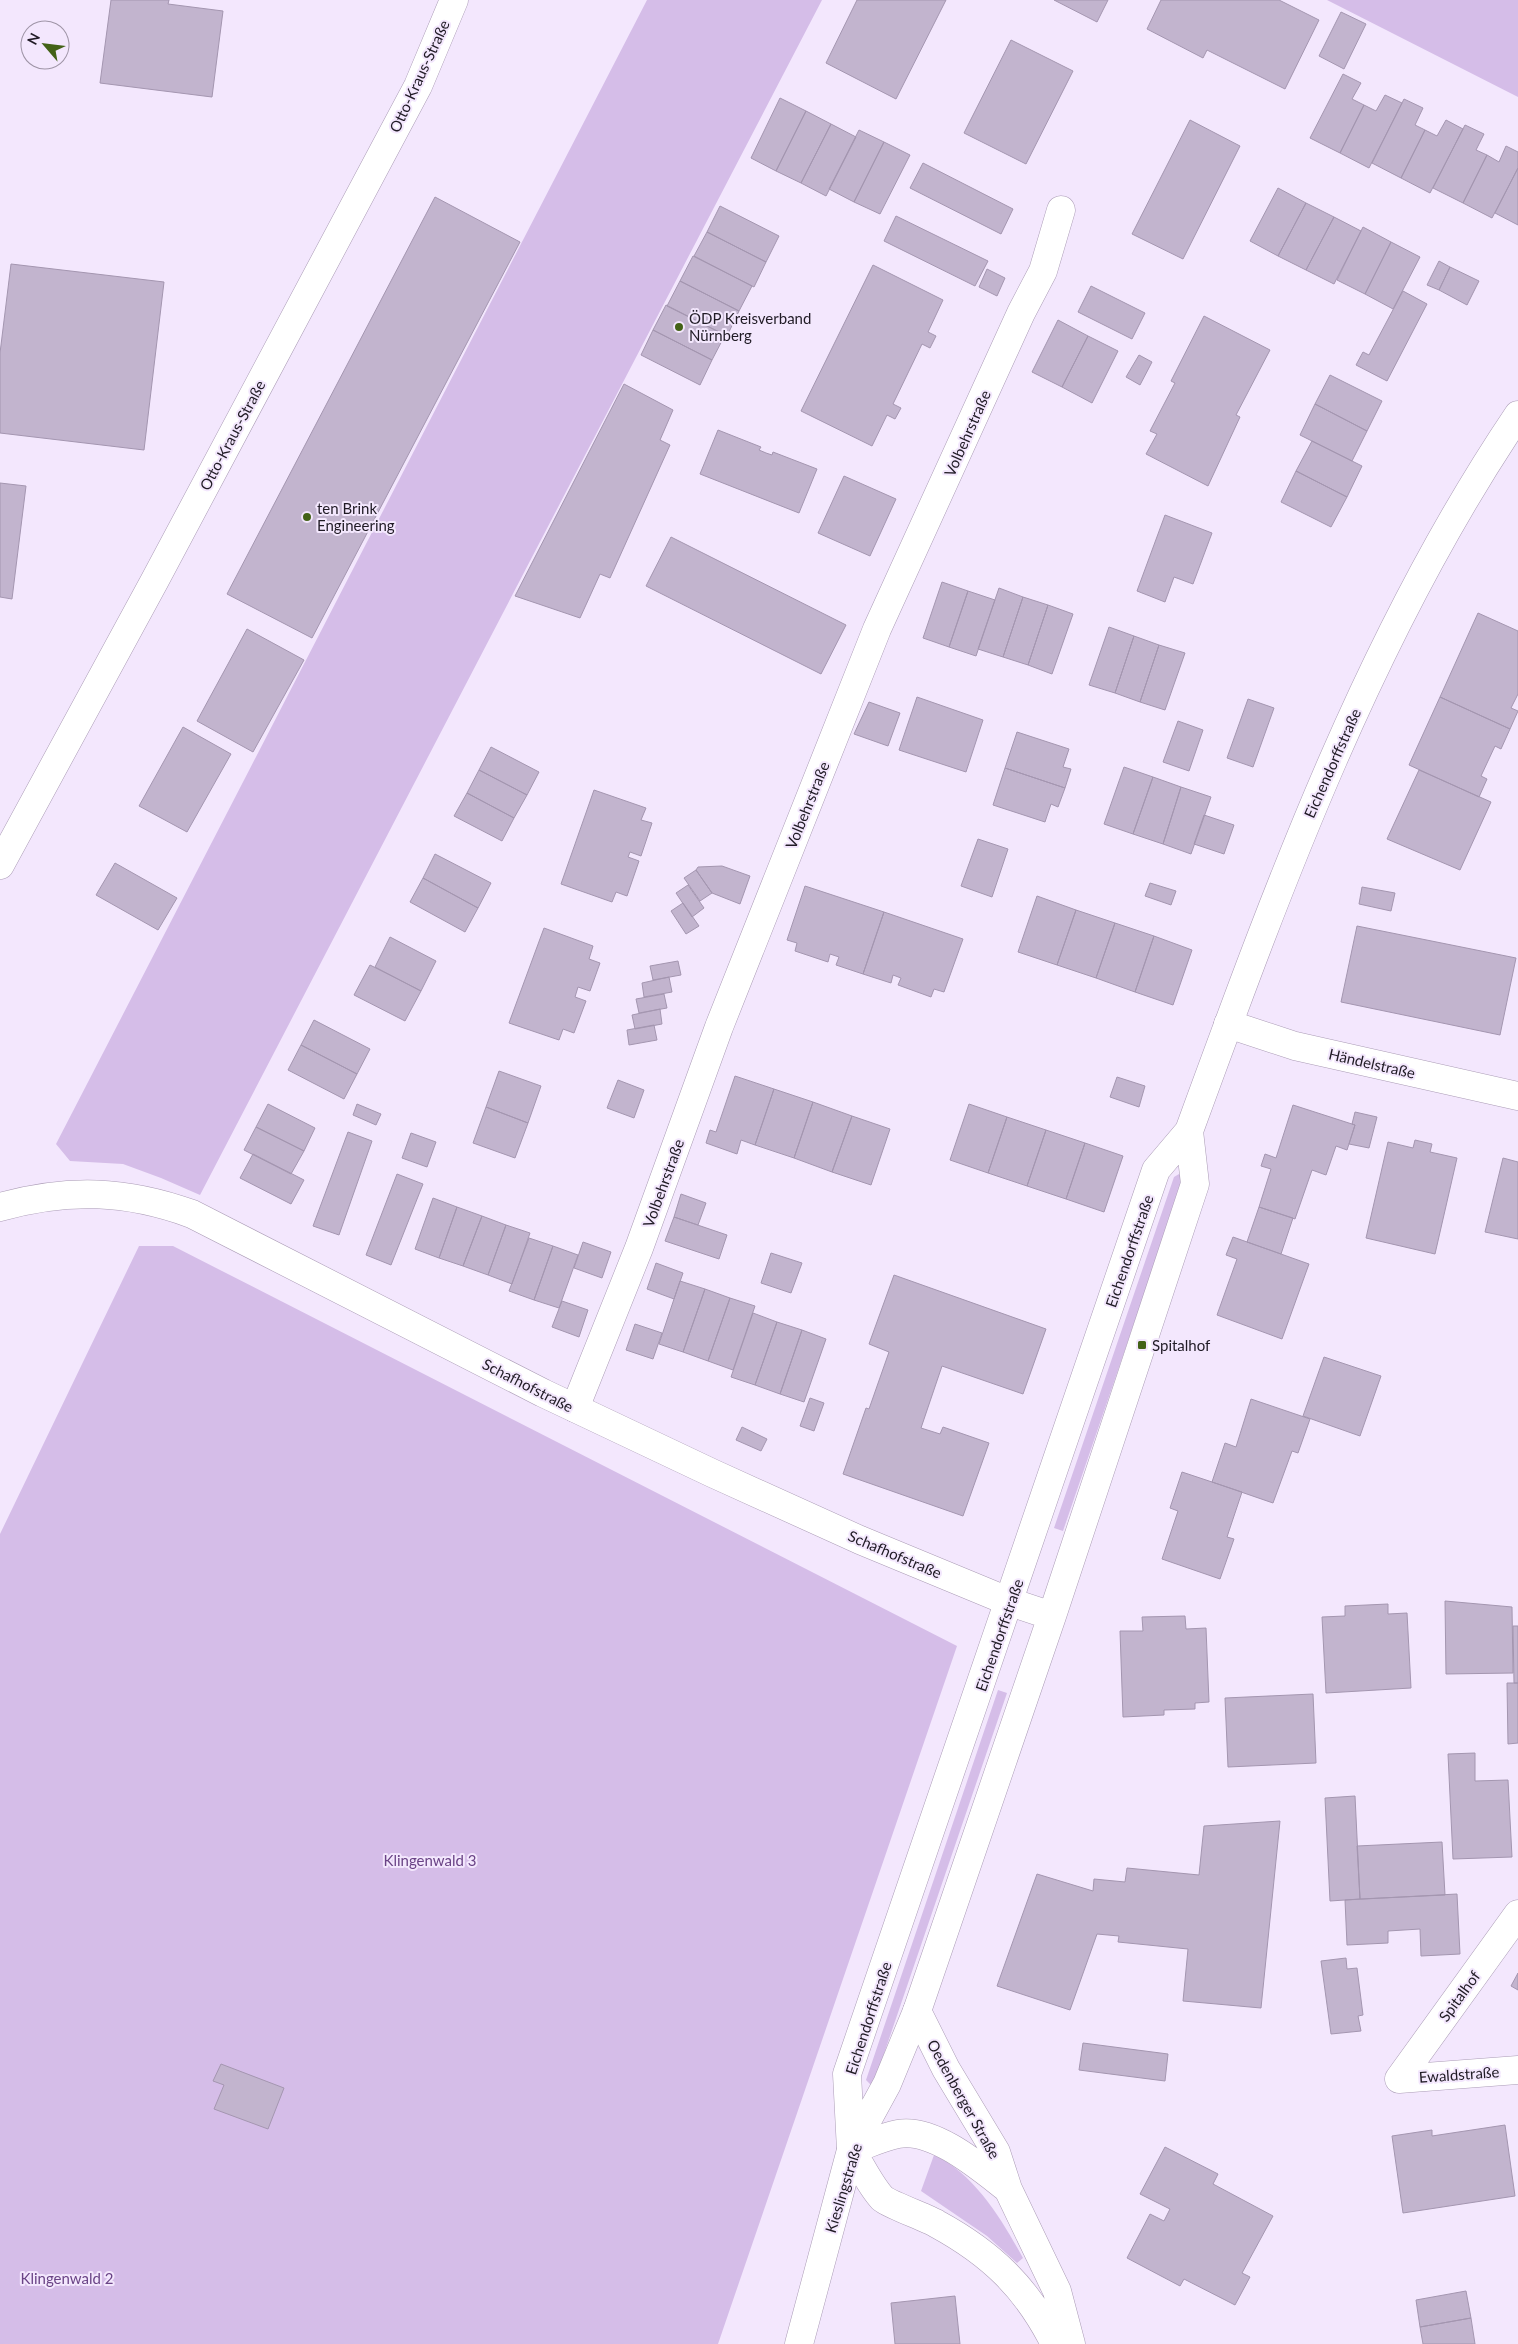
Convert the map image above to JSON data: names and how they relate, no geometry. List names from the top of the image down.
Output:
{
  "streets": {
    "street": [
      "Otto-Kraus-Straße",
      "Volbehrstraße",
      "Eichendorffstraße",
      "Händelstraße",
      "Schafhofstraße",
      "Spitalhof",
      "Ewaldstraße",
      "Oedenberger Straße",
      "Kieslingstraße"
    ]
  },
  "crossings": [
    ["Volbehrstraße", "Schafhofstraße"],
    ["Eichendorffstraße", "Händelstraße"],
    ["Eichendorffstraße", "Schafhofstraße"],
    ["Eichendorffstraße", "Oedenberger Straße"],
    ["Eichendorffstraße", "Kieslingstraße"],
    ["Spitalhof", "Ewaldstraße"],
    ["Oedenberger Straße", "Kieslingstraße"]
  ],
  "parks": ["Klingenwald 3", "Klingenwald 2"],
  "places": {
    "other": ["ÖDP Kreisverband Nürnberg", "ten Brink Engineering"],
    "transit": ["Spitalhof"]
  },
  "north": "top left"
}
